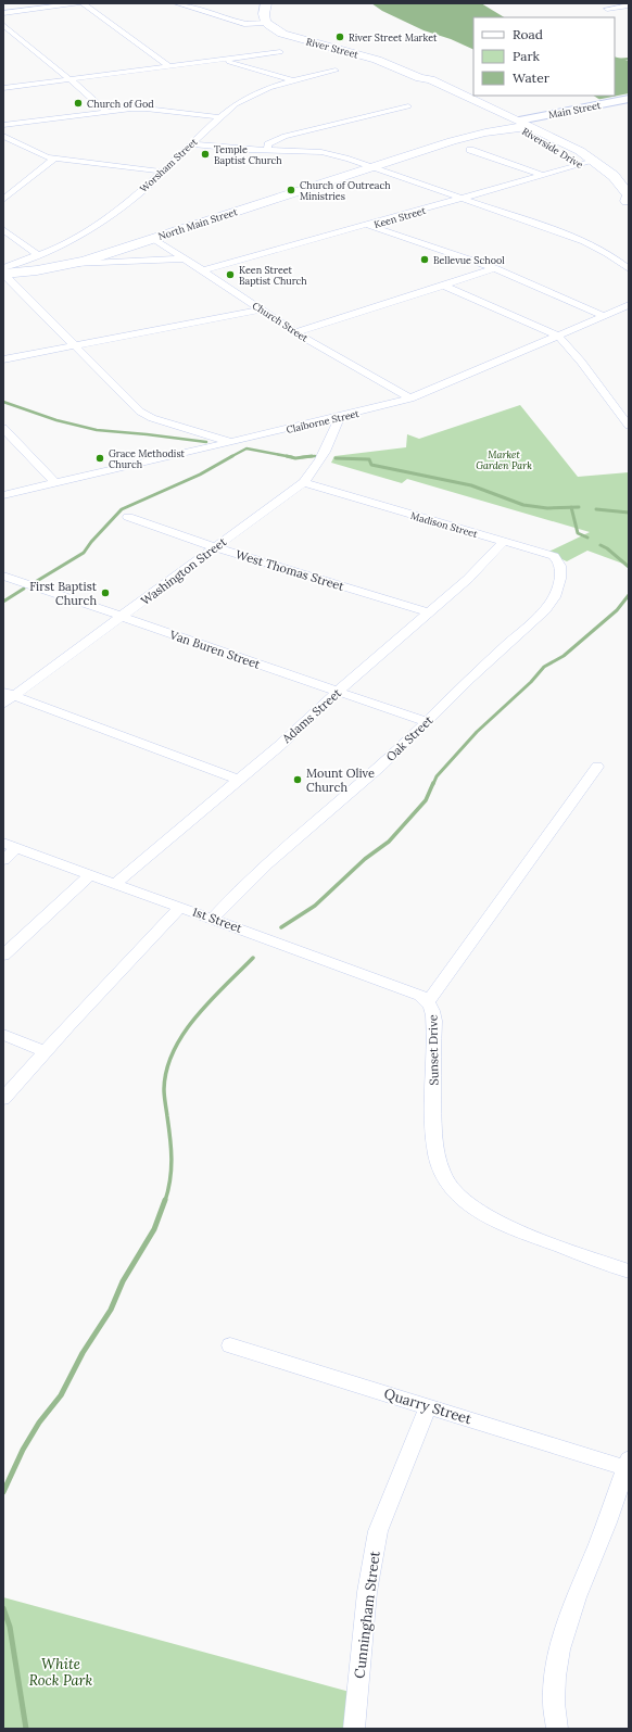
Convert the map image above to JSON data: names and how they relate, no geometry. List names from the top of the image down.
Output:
{
  "streets": {
    "main road": [
      "River Street",
      "Main Street",
      "Riverside Drive",
      "North Main Street"
    ],
    "street": [
      "Worsham Street",
      "Keen Street",
      "Church Street",
      "Claiborne Street",
      "Madison Street",
      "West Thomas Street",
      "Washington Street",
      "Van Buren Street",
      "Adams Street",
      "Oak Street",
      "1st Street",
      "Sunset Drive",
      "Quarry Street",
      "Cunningham Street"
    ]
  },
  "crossings": [
    ["River Street", "Main Street"],
    ["River Street", "Riverside Drive"],
    ["River Street", "North Main Street"],
    ["Main Street", "Riverside Drive"],
    ["Main Street", "North Main Street"],
    ["Riverside Drive", "Keen Street"],
    ["Riverside Drive", "North Main Street"],
    ["Keen Street", "Church Street"],
    ["North Main Street", "Church Street"],
    ["Church Street", "Claiborne Street"],
    ["Claiborne Street", "Washington Street"],
    ["Madison Street", "Washington Street"],
    ["Madison Street", "Adams Street"],
    ["Madison Street", "Oak Street"],
    ["West Thomas Street", "Washington Street"],
    ["West Thomas Street", "Adams Street"],
    ["Washington Street", "Van Buren Street"],
    ["Van Buren Street", "Adams Street"],
    ["Van Buren Street", "Oak Street"],
    ["Adams Street", "1st Street"],
    ["Oak Street", "1st Street"],
    ["1st Street", "Sunset Drive"],
    ["Quarry Street", "Cunningham Street"]
  ],
  "parks": ["Market Garden Park", "White Rock Park"],
  "places": [
    "River Street Market",
    "Church of God",
    "Temple Baptist Church",
    "Church of Outreach Ministries",
    "Bellevue School",
    "Keen Street Baptist Church",
    "Grace Methodist Church",
    "First Baptist Church",
    "Mount Olive Church"
  ],
  "legend": ["Road", "Park", "Water"]
}
